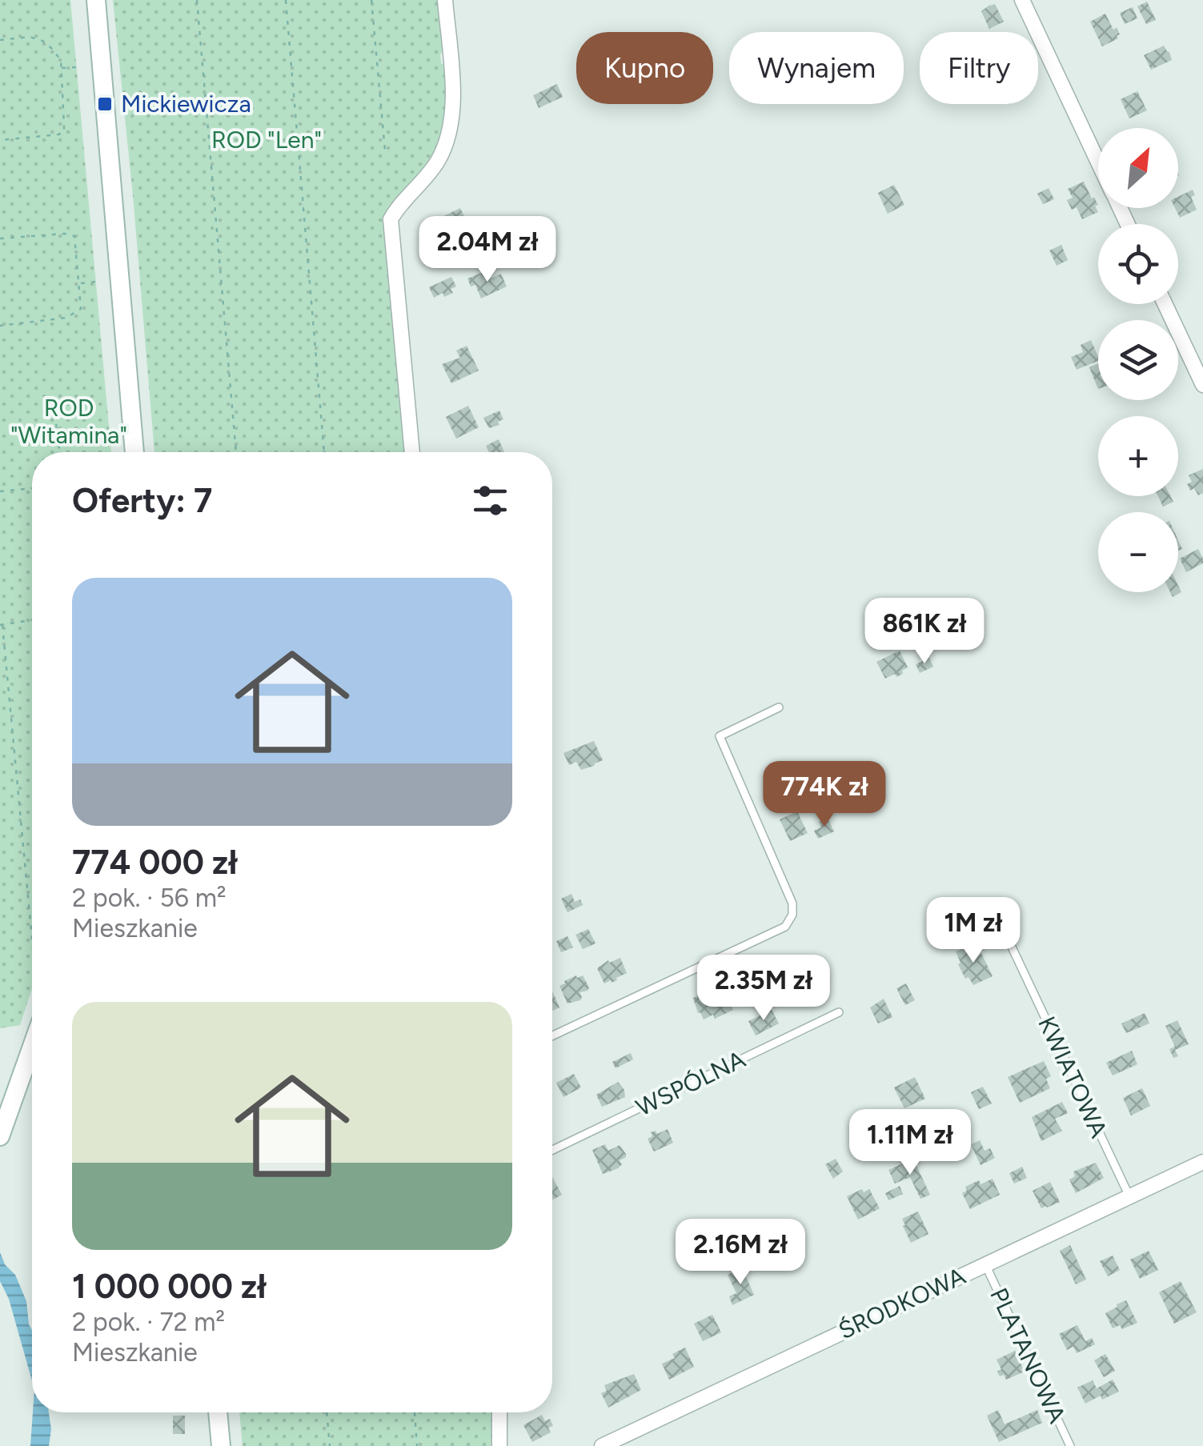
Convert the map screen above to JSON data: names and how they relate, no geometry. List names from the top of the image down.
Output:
{
  "streets": {
    "street": ["ŚRODKOWA"],
    "lane": ["KWIATOWA", "WSPÓLNA", "PLATANOWA"]
  },
  "crossings": [
    ["KWIATOWA", "ŚRODKOWA"],
    ["ŚRODKOWA", "PLATANOWA"]
  ],
  "parks": ["ROD \"Len\"", "ROD \"Witamina\""],
  "places": {
    "transit": ["Mickiewicza"]
  },
  "north": "top right",
  "page": {
    "chip": ["Kupno", "Wynajem", "Filtry"],
    "map_buttons": ["+", "−"],
    "price": [
      "2.04M zł",
      "861K zł",
      "774K zł",
      "1M zł",
      "2.35M zł",
      "1.11M zł",
      "2.16M zł"
    ],
    "heading": "Oferty: 7",
    "list": [
      {
        "name": "774 000 zł",
        "note": "2 pok. · 56 m² · Mieszkanie"
      },
      {
        "name": "1 000 000 zł",
        "note": "2 pok. · 72 m² · Mieszkanie"
      }
    ]
  }
}
